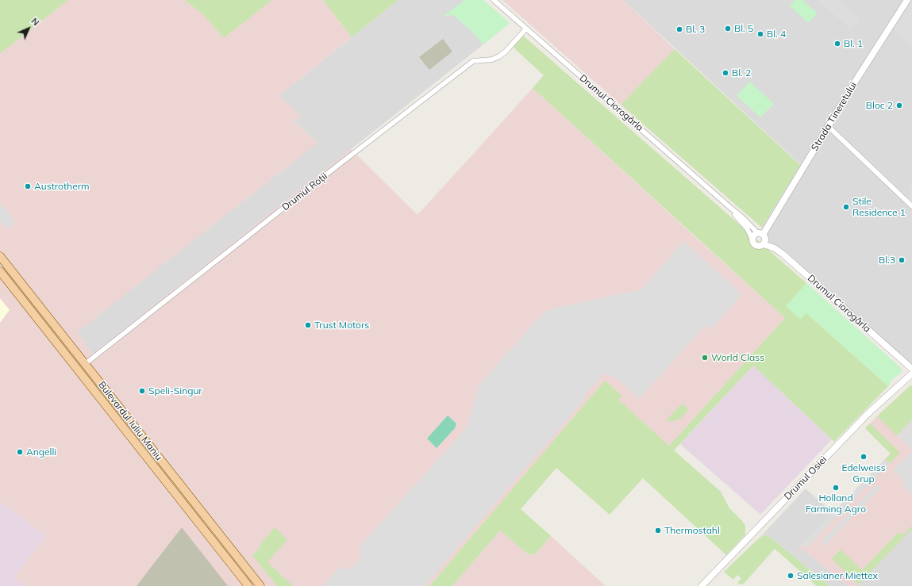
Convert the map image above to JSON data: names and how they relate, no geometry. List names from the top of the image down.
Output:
{
  "streets": {
    "main road": ["Bulevardul Iuliu Maniu"],
    "street": [
      "Drumul Ciorogârla",
      "Strada Tineretului",
      "Drumul Roții",
      "Drumul Osiei"
    ]
  },
  "crossings": [
    ["Drumul Ciorogârla", "Strada Tineretului"],
    ["Drumul Ciorogârla", "Drumul Roții"],
    ["Drumul Roții", "Bulevardul Iuliu Maniu"]
  ],
  "places": [
    "Bl. 5",
    "Bl. 3",
    "Bl. 4",
    "Bl. 1",
    "Bl. 2",
    "Bloc 2",
    "Austrotherm",
    "Stile Residence 1",
    "Bl.3",
    "Trust Motors",
    "World Class",
    "Speli-Singur",
    "Angelli",
    "Edelweiss Grup",
    "Holland Farming Agro",
    "Thermostahl",
    "Salesianer Miettex"
  ],
  "north": "top right"
}
